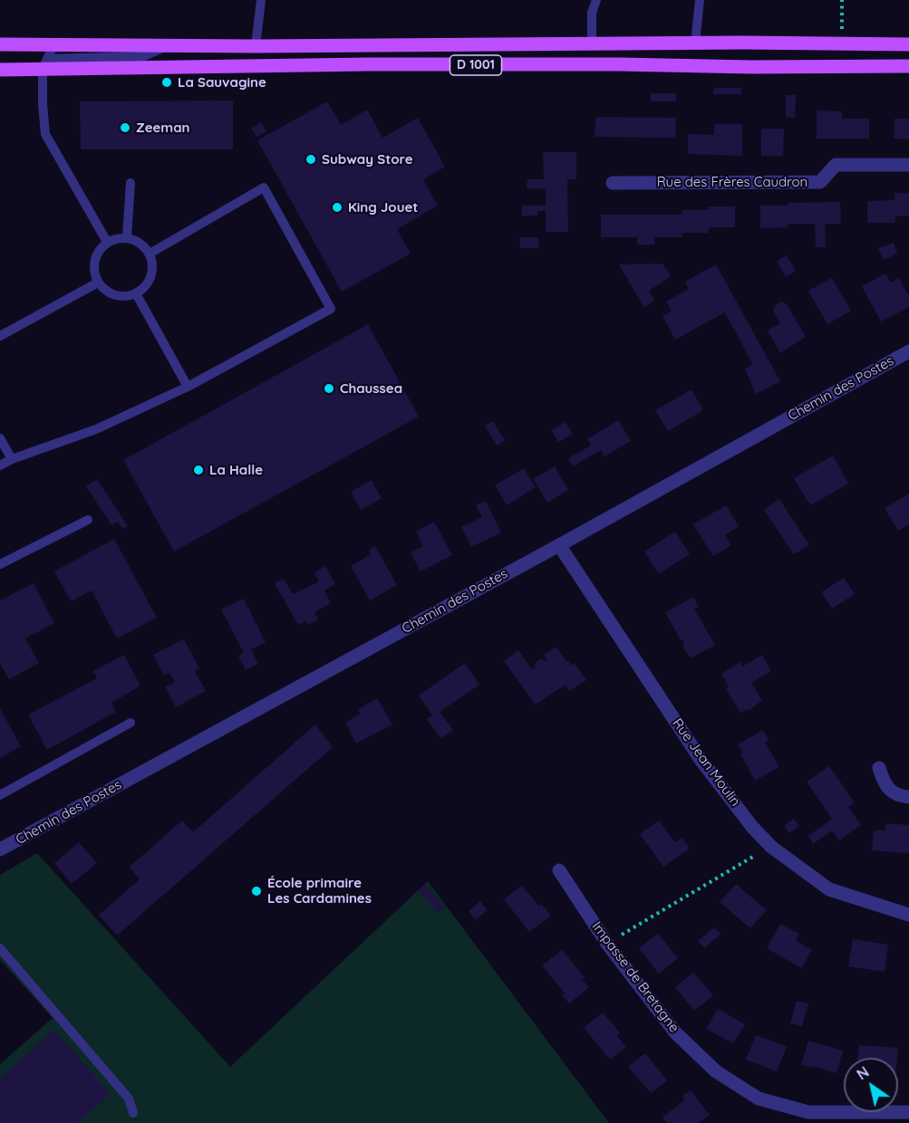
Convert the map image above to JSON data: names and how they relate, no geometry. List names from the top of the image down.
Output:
{
  "streets": {
    "main road": ["D 1001"],
    "street": [
      "Rue des Frères Caudron",
      "Chemin des Postes",
      "Rue Jean Moulin",
      "Impasse de Bretagne"
    ]
  },
  "crossings": [
    ["Chemin des Postes", "Rue Jean Moulin"]
  ],
  "places": [
    "La Sauvagine",
    "Zeeman",
    "Subway Store",
    "King Jouet",
    "Chaussea",
    "La Halle",
    "École primaire Les Cardamines"
  ],
  "north": "top left"
}
